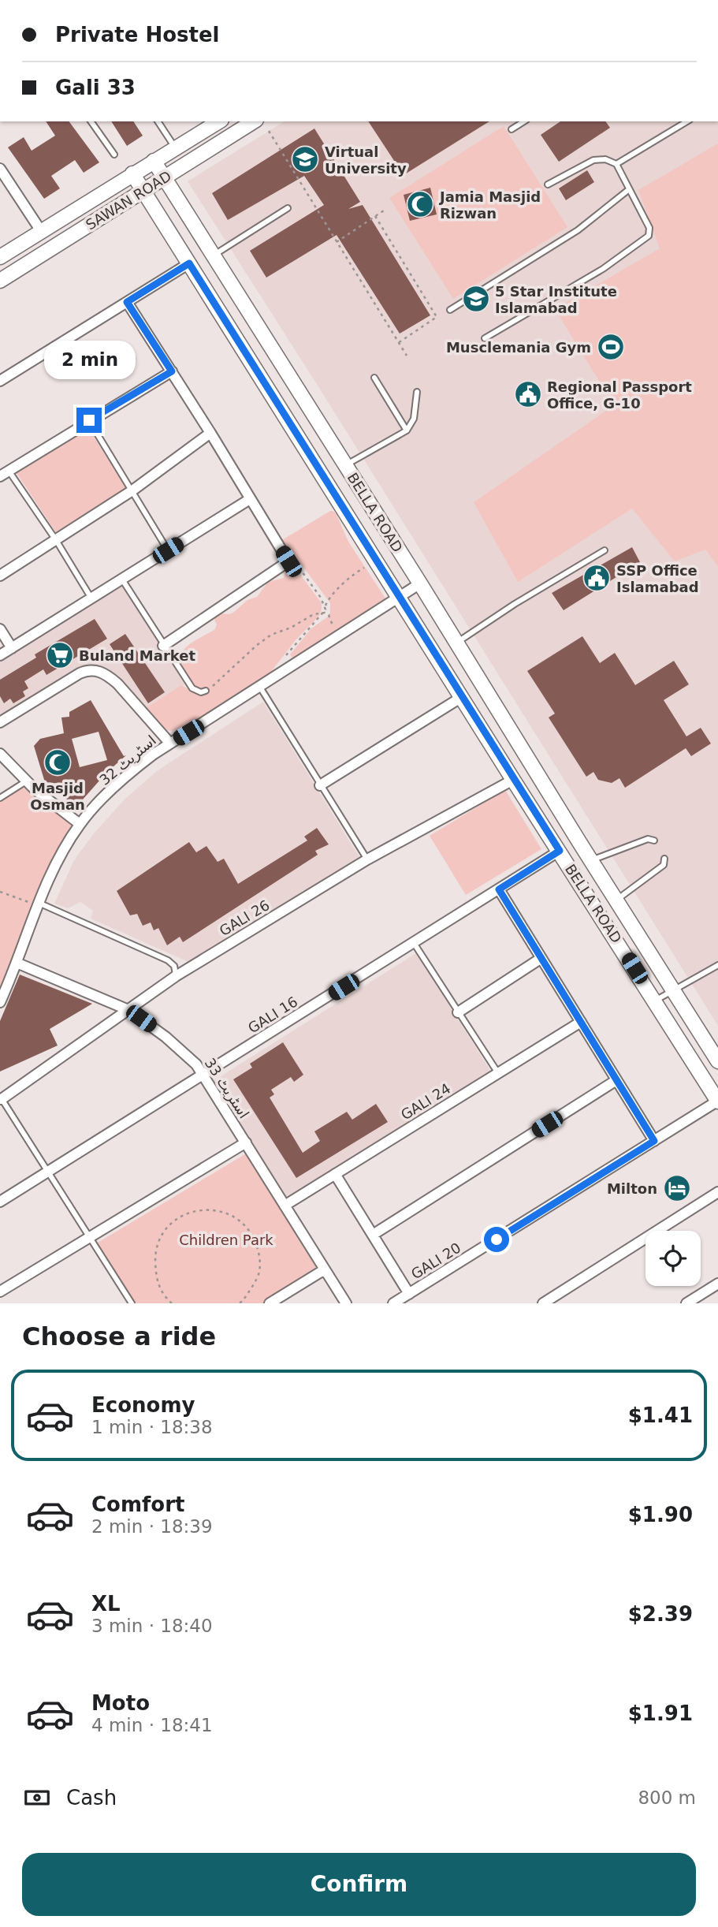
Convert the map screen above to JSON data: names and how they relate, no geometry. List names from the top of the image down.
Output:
{
  "streets": {
    "street": [
      "SAWAN ROAD",
      "BELLA ROAD",
      "اسٹریٹ 32",
      "GALI 26",
      "GALI 16",
      "اسٹریٹ 33",
      "GALI 24",
      "GALI 20"
    ]
  },
  "crossings": [
    ["SAWAN ROAD", "BELLA ROAD"],
    ["BELLA ROAD", "اسٹریٹ 32"],
    ["BELLA ROAD", "GALI 26"],
    ["BELLA ROAD", "GALI 16"],
    ["BELLA ROAD", "GALI 20"],
    ["اسٹریٹ 32", "اسٹریٹ 33"],
    ["GALI 26", "اسٹریٹ 33"],
    ["GALI 16", "اسٹریٹ 33"],
    ["اسٹریٹ 33", "GALI 24"]
  ],
  "parks": ["Children Park"],
  "places": {
    "school or university": ["Virtual University", "5 Star Institute Islamabad"],
    "mosque": ["Jamia Masjid Rizwan", "Masjid Osman"],
    "sports": ["Musclemania Gym"],
    "public building": ["Regional Passport Office, G-10", "SSP Office Islamabad"],
    "supermarket": ["Buland Market"],
    "hotel": ["Milton"]
  },
  "page": {
    "banner": ["Private Hostel", "Gali 33"],
    "bubble": "2 min",
    "heading": "Choose a ride",
    "list": [
      {
        "name": "Economy",
        "note": "1 min · 18:38",
        "value": "$1.41"
      },
      {
        "name": "Comfort",
        "note": "2 min · 18:39",
        "value": "$1.90"
      },
      {
        "name": "XL",
        "note": "3 min · 18:40",
        "value": "$2.39"
      },
      {
        "name": "Moto",
        "note": "4 min · 18:41",
        "value": "$1.91"
      }
    ],
    "pay": ["Cash", "800 m"],
    "buttons": "Confirm"
  }
}
